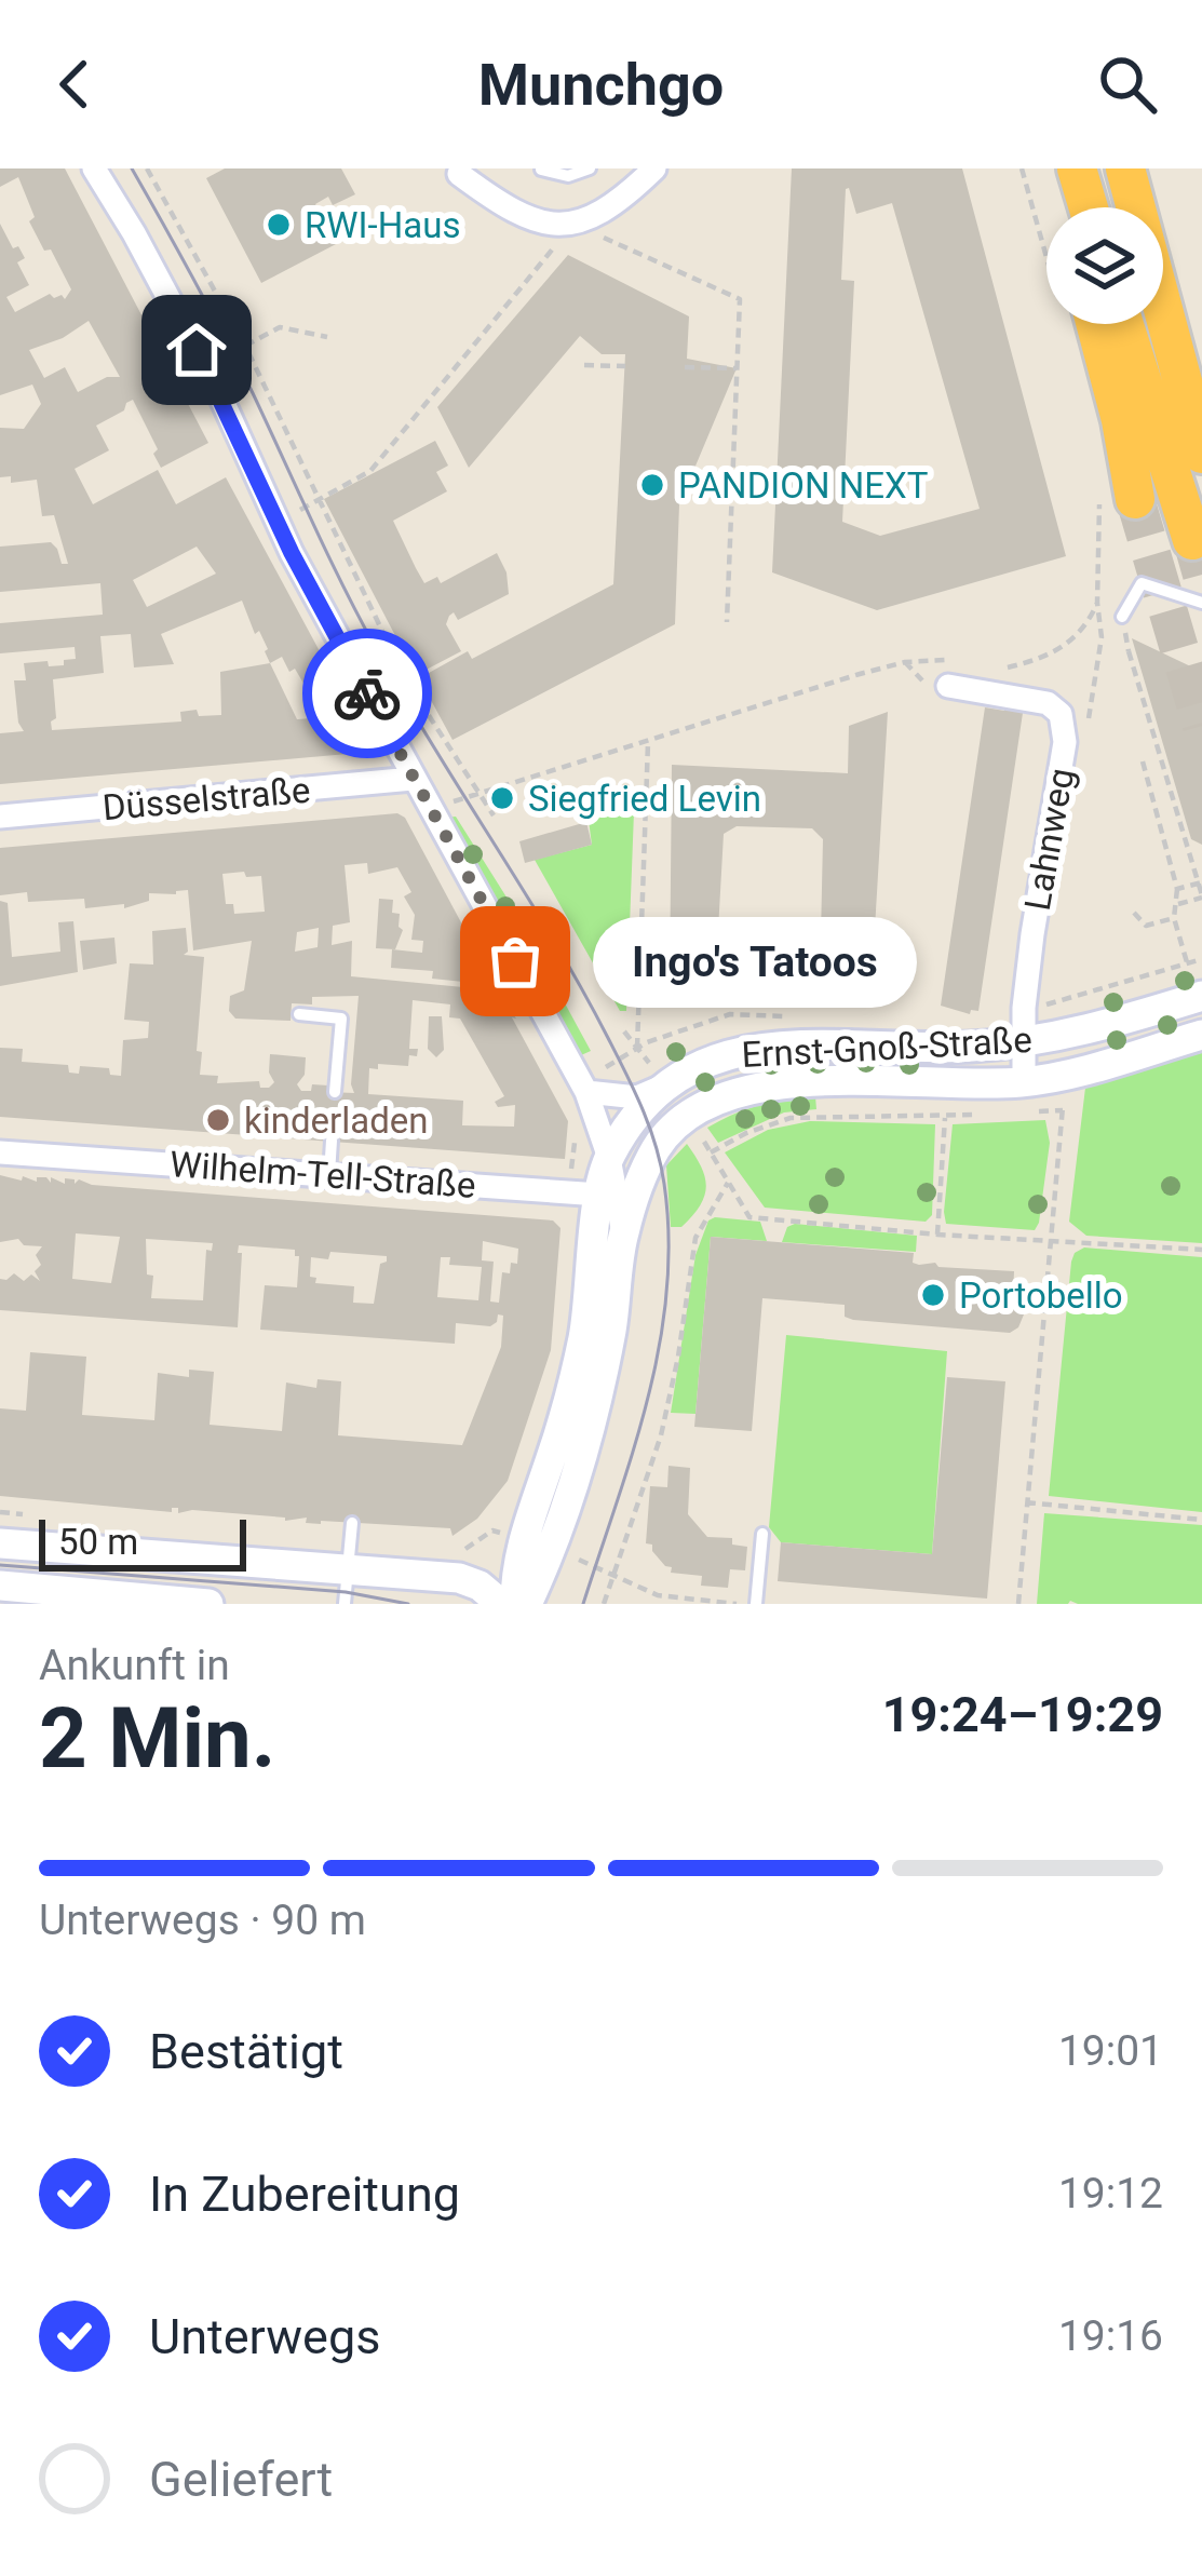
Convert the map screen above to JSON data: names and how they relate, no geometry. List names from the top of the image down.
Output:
{
  "streets": {
    "street": [
      "Düsselstraße",
      "Lahnweg",
      "Ernst-Gnoß-Straße",
      "Wilhelm-Tell-Straße"
    ]
  },
  "crossings": [
    ["Lahnweg", "Ernst-Gnoß-Straße"],
    ["Ernst-Gnoß-Straße", "Wilhelm-Tell-Straße"]
  ],
  "places": [
    "RWI-Haus",
    "PANDION NEXT",
    "Siegfried Levin",
    "Ingo's Tatoos",
    "kinderladen",
    "Portobello"
  ],
  "scale_bar": "50 m",
  "page": {
    "header": "Munchgo",
    "bubble": "Ingo's Tatoos",
    "scale": "50 m",
    "heading": ["2 Min.", "Ankunft in", "19:24–19:29"],
    "bar": "Unterwegs · 90 m",
    "list": [
      ["Bestätigt", "19:01"],
      ["In Zubereitung", "19:12"],
      ["Unterwegs", "19:16"],
      "Geliefert"
    ]
  }
}
